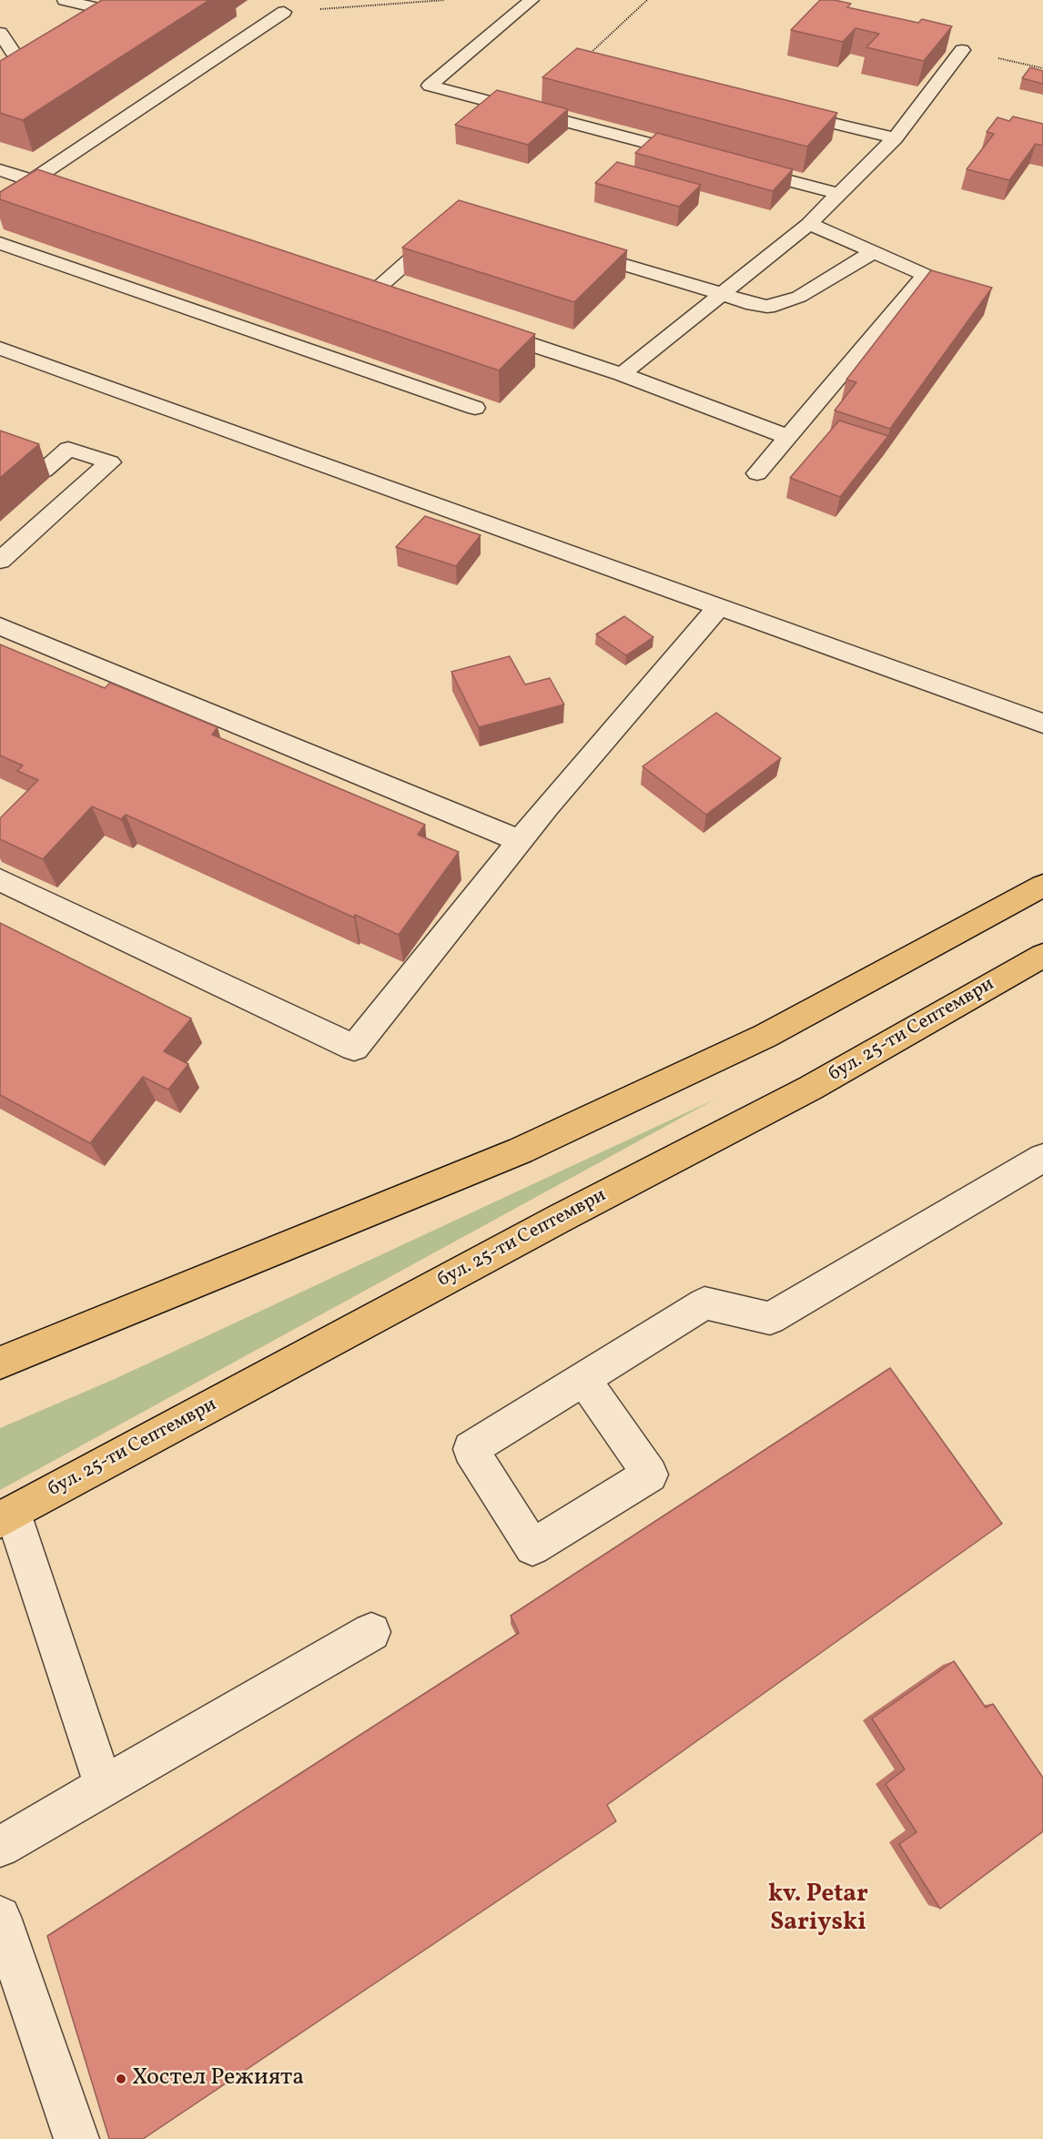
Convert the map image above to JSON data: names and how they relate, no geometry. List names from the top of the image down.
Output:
{
  "streets": {
    "main road": ["бул. 25-ти Септември"]
  },
  "districts": ["kv. Petar Sariyski"],
  "places": ["Хостел Режията"]
}
